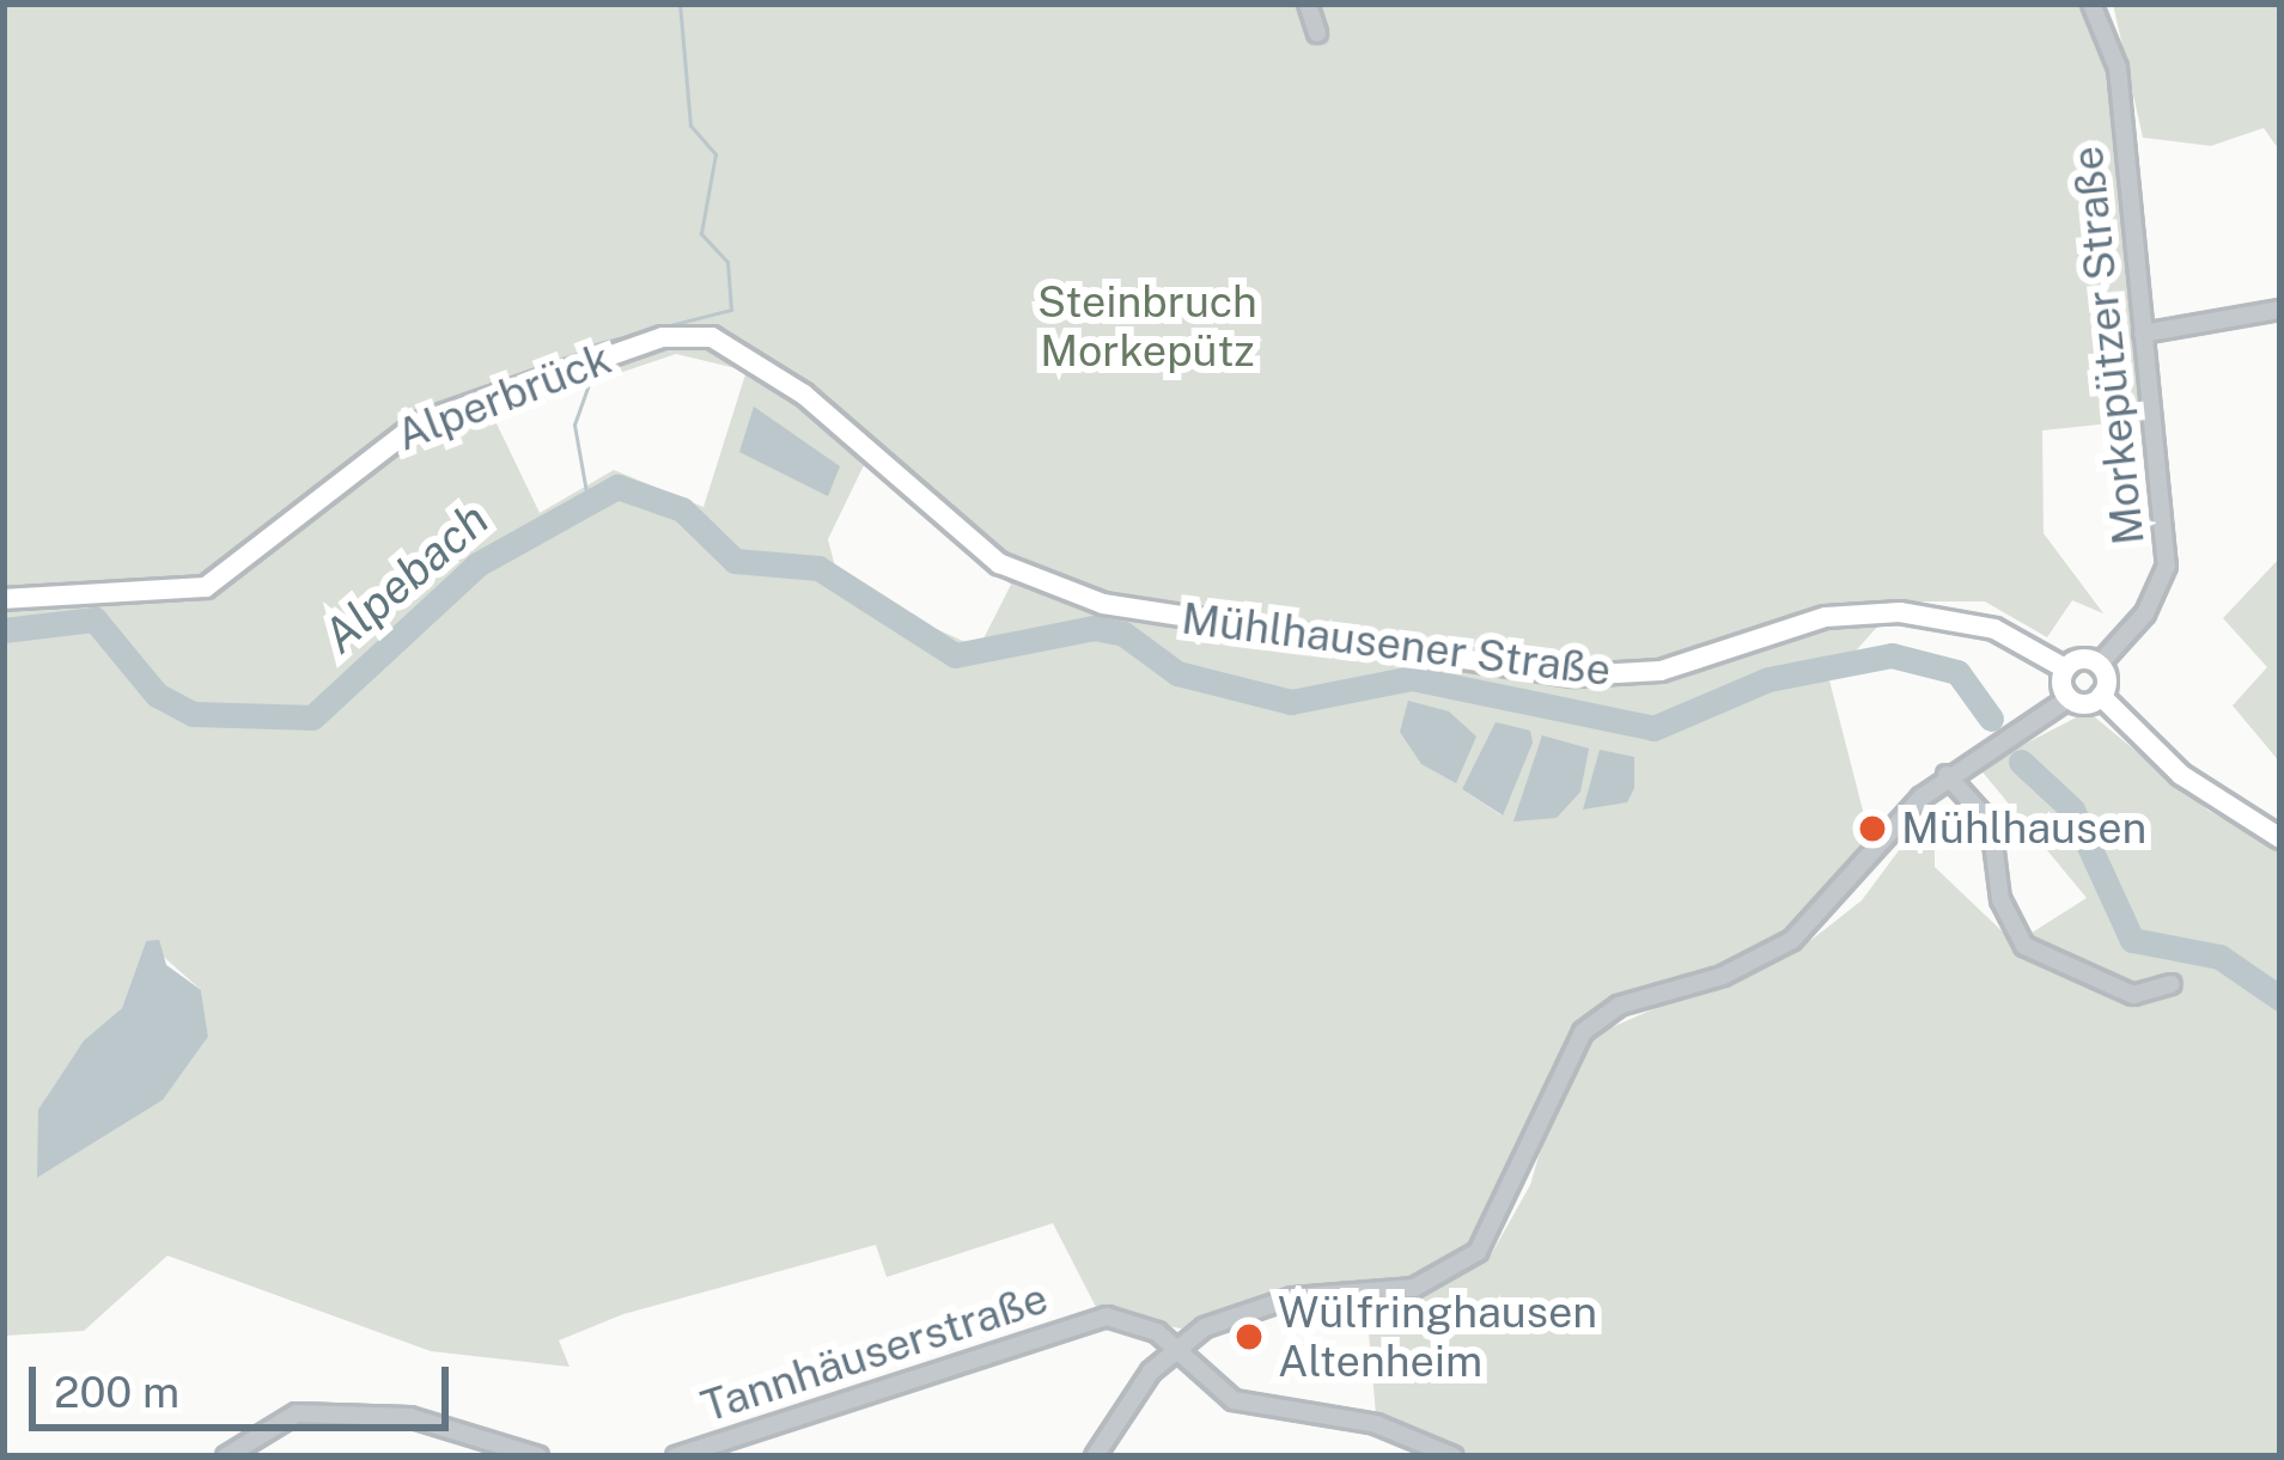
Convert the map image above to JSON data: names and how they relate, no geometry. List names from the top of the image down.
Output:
{
  "streets": {
    "main road": ["Alperbrück", "Mühlhausener Straße"],
    "street": ["Morkepützer Straße", "Tannhäuserstraße"]
  },
  "crossings": [
    ["Alperbrück", "Mühlhausener Straße"]
  ],
  "water": ["Alpebach"],
  "parks": ["Steinbruch Morkepütz"],
  "places": ["Mühlhausen", "Wülfringhausen Altenheim"],
  "scale_bar": "200 m"
}
